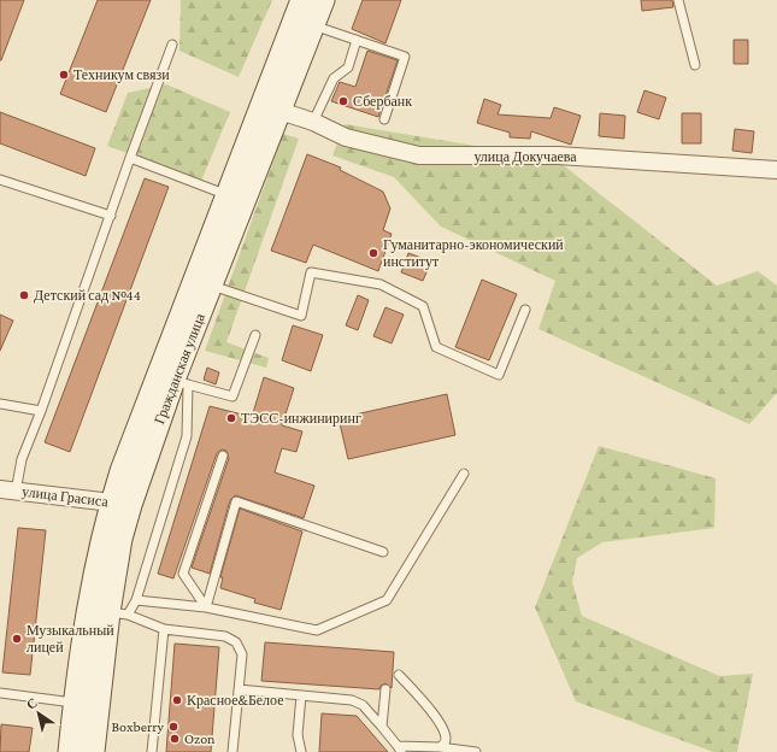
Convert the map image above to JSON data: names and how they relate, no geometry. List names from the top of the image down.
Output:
{
  "streets": {
    "main road": ["Гражданская улица"],
    "street": ["улица Докучаева", "улица Грасиса"]
  },
  "crossings": [
    ["улица Докучаева", "Гражданская улица"],
    ["Гражданская улица", "улица Грасиса"]
  ],
  "places": [
    "Техникум связи",
    "Сбербанк",
    "Гуманитарно-экономический институт",
    "Детский сад №44",
    "ТЭСС-инжиниринг",
    "Музыкальный лицей",
    "Красное&Белое",
    "Boxberry",
    "Ozon"
  ],
  "north": "top left"
}
